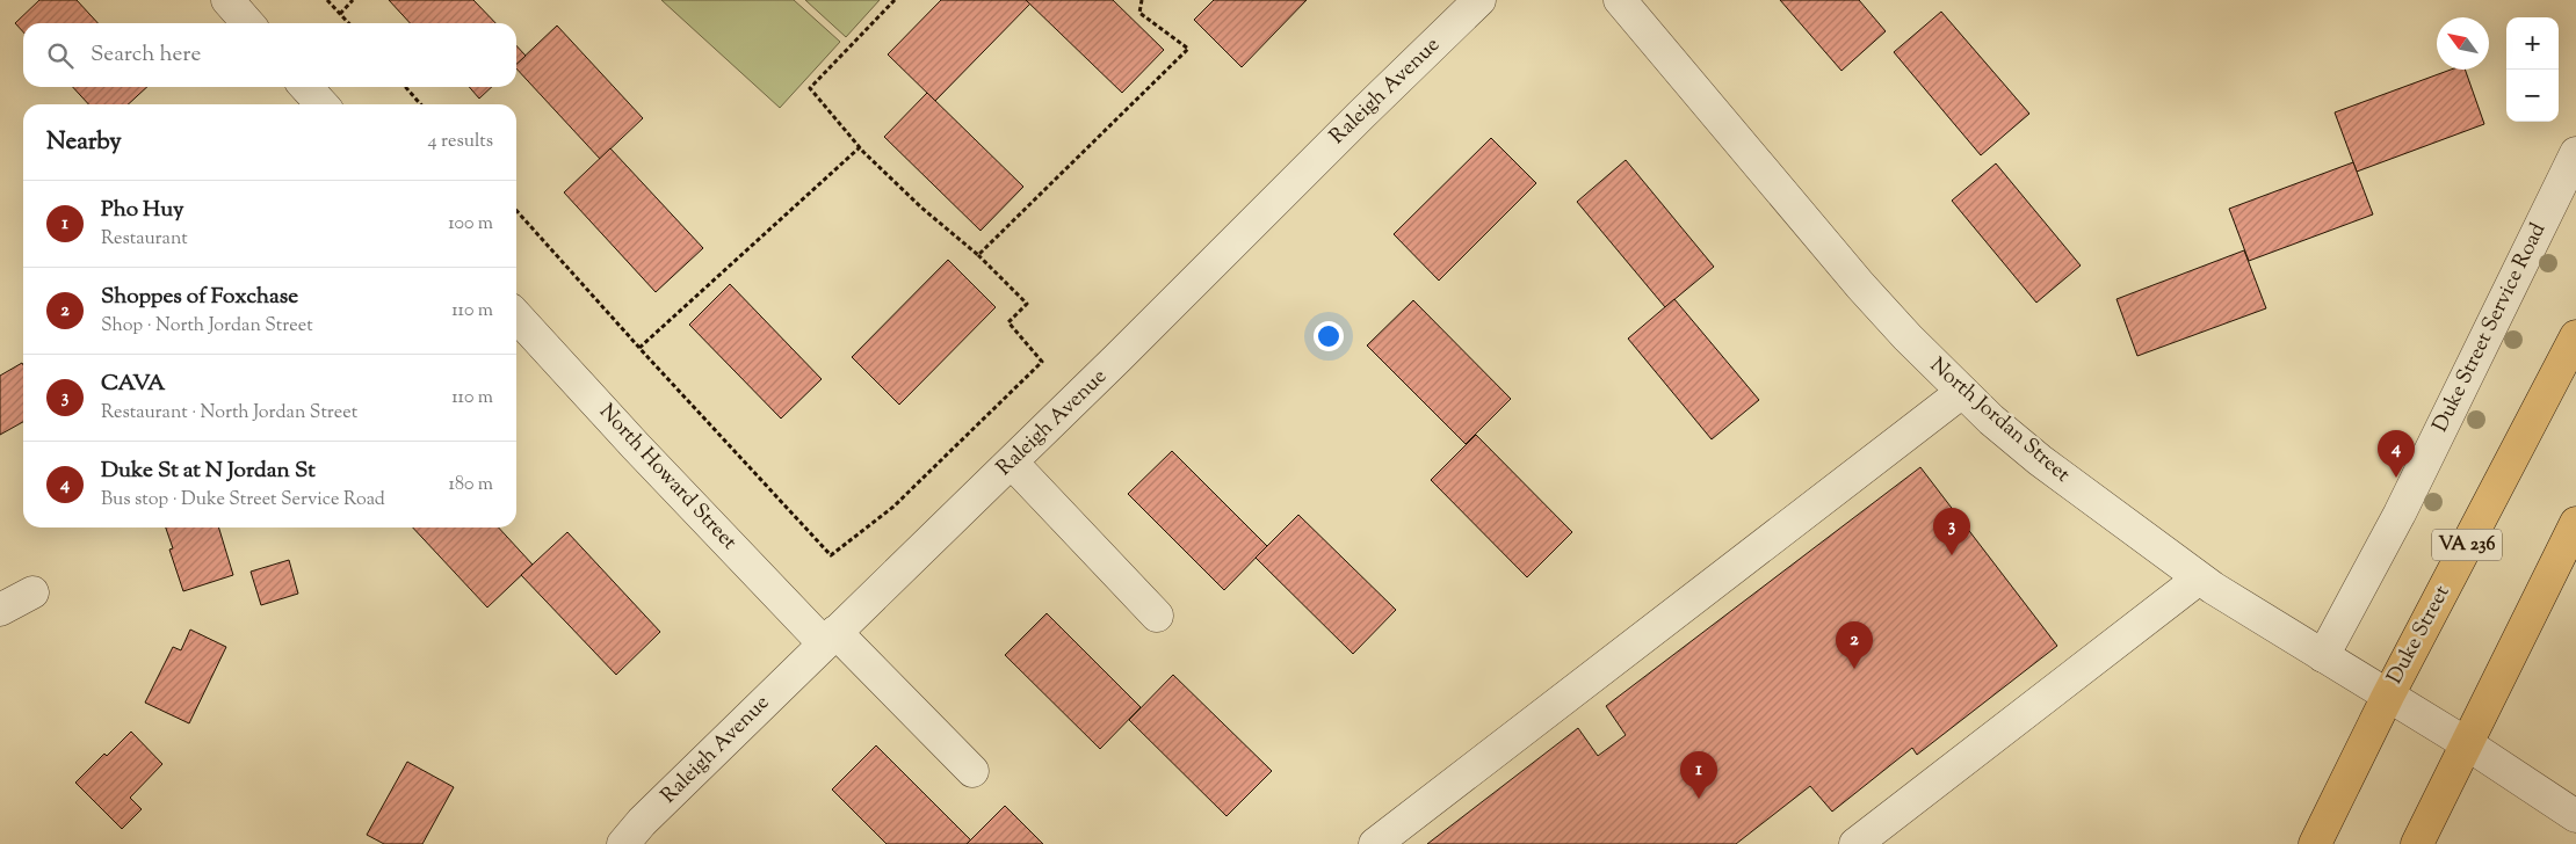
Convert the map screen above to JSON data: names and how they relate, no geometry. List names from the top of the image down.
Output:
{
  "streets": {
    "main road": ["VA 236", "Duke Street"],
    "street": [
      "Raleigh Avenue",
      "Duke Street Service Road",
      "North Jordan Street",
      "North Howard Street"
    ]
  },
  "crossings": [
    ["Raleigh Avenue", "North Howard Street"],
    ["Duke Street Service Road", "North Jordan Street"],
    ["North Jordan Street", "Duke Street"]
  ],
  "north": "top left",
  "page": {
    "map_buttons": ["+", "−"],
    "search": "Search here",
    "heading": ["Nearby", "4 results"],
    "list": [
      {
        "mark": "1",
        "name": "Pho Huy",
        "note": "Restaurant",
        "value": "100 m"
      },
      {
        "mark": "2",
        "name": "Shoppes of Foxchase",
        "note": "Shop · North Jordan Street",
        "value": "110 m"
      },
      {
        "mark": "3",
        "name": "CAVA",
        "note": "Restaurant · North Jordan Street",
        "value": "110 m"
      },
      {
        "mark": "4",
        "name": "Duke St at N Jordan St",
        "note": "Bus stop · Duke Street Service Road",
        "value": "180 m"
      }
    ],
    "pins": [
      "4",
      "3",
      "2",
      "1"
    ]
  }
}
